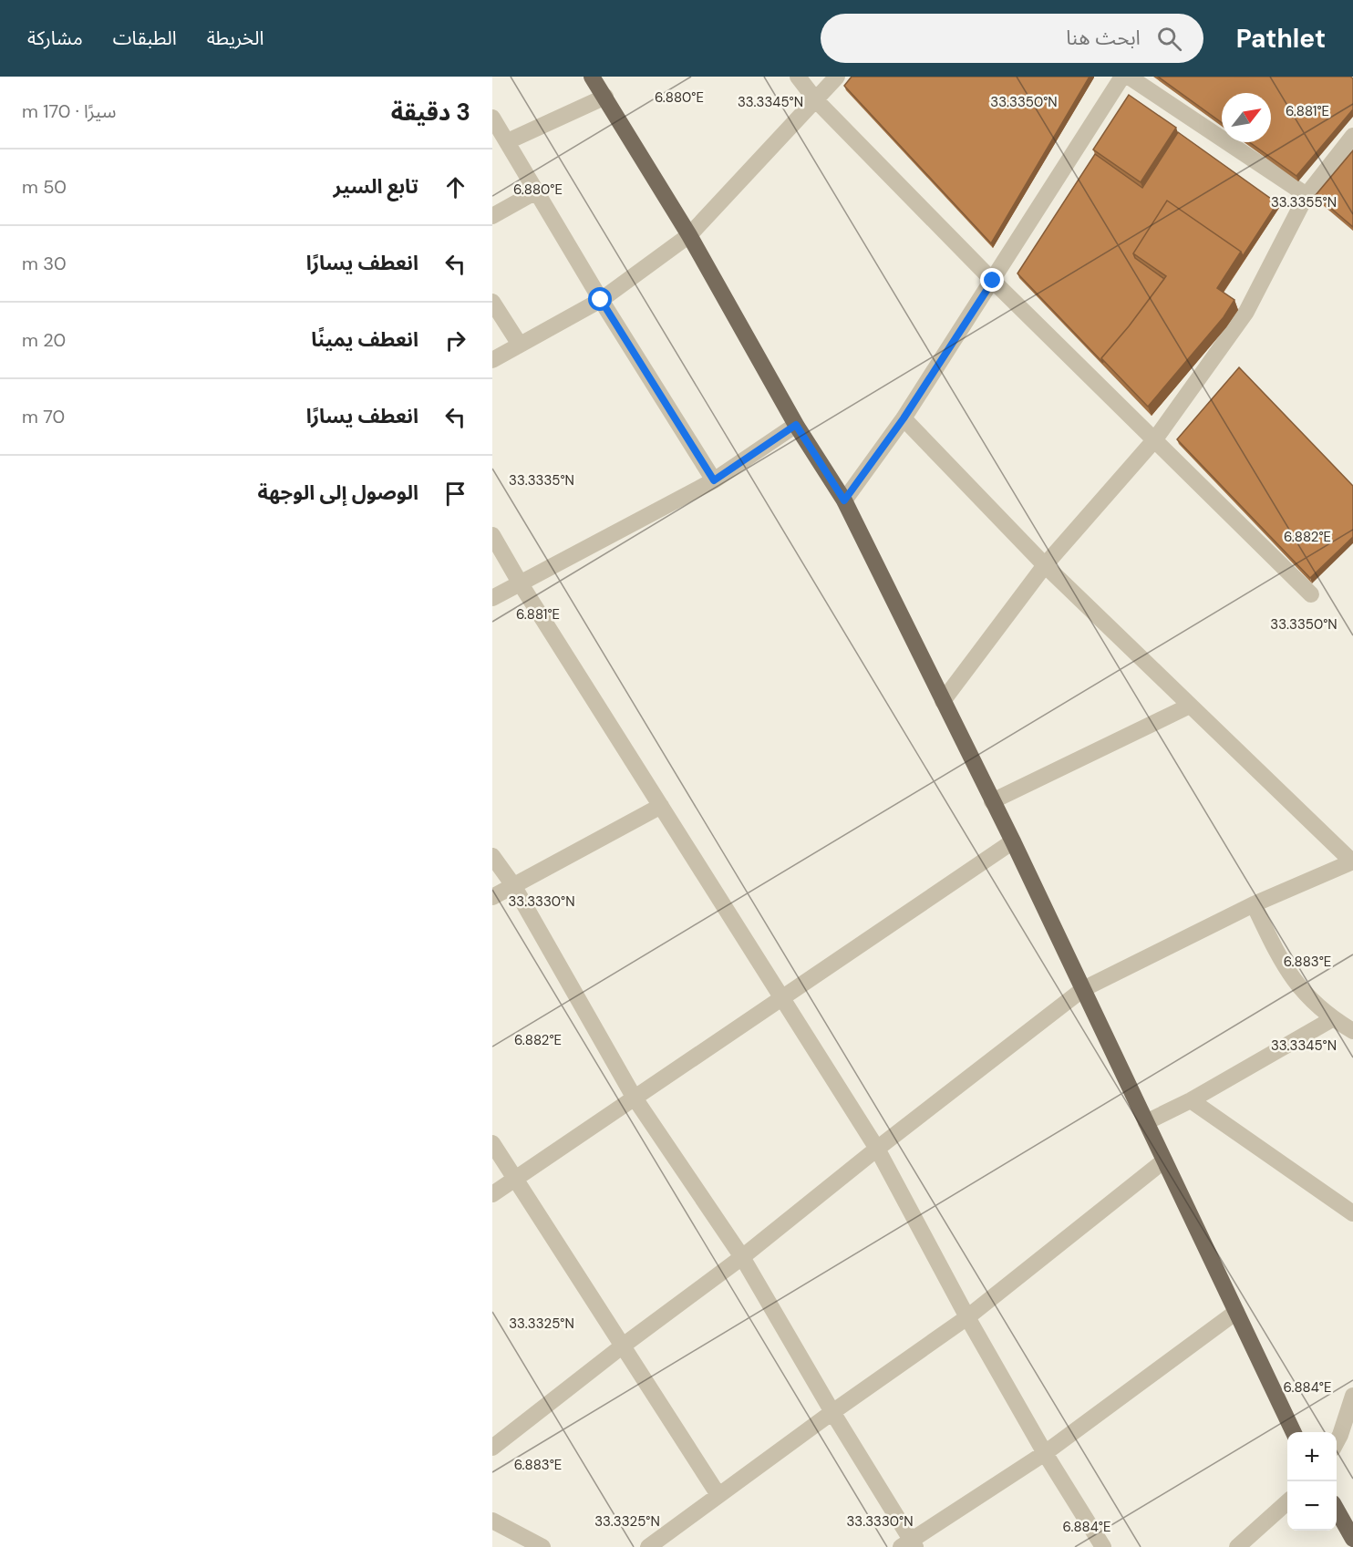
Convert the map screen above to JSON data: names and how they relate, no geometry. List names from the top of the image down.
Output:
{
  "north": "top right",
  "page": {
    "header": "Pathlet",
    "search": "ابحث هنا",
    "nav": ["الخريطة", "الطبقات", "مشاركة"],
    "heading": ["3 دقيقة", "سيرًا · 170 m"],
    "list": [
      ["تابع السير", "50 m"],
      ["انعطف يسارًا", "30 m"],
      ["انعطف يمينًا", "20 m"],
      ["انعطف يسارًا", "70 m"],
      "الوصول إلى الوجهة"
    ],
    "map_buttons": ["+", "−"]
  },
  "coordinates": [
    "6.880°E",
    "33.3345°N",
    "33.3350°N",
    "6.881°E",
    "33.3355°N",
    "33.3335°N",
    "6.882°E",
    "33.3330°N",
    "6.883°E",
    "33.3325°N",
    "6.884°E"
  ]
}
